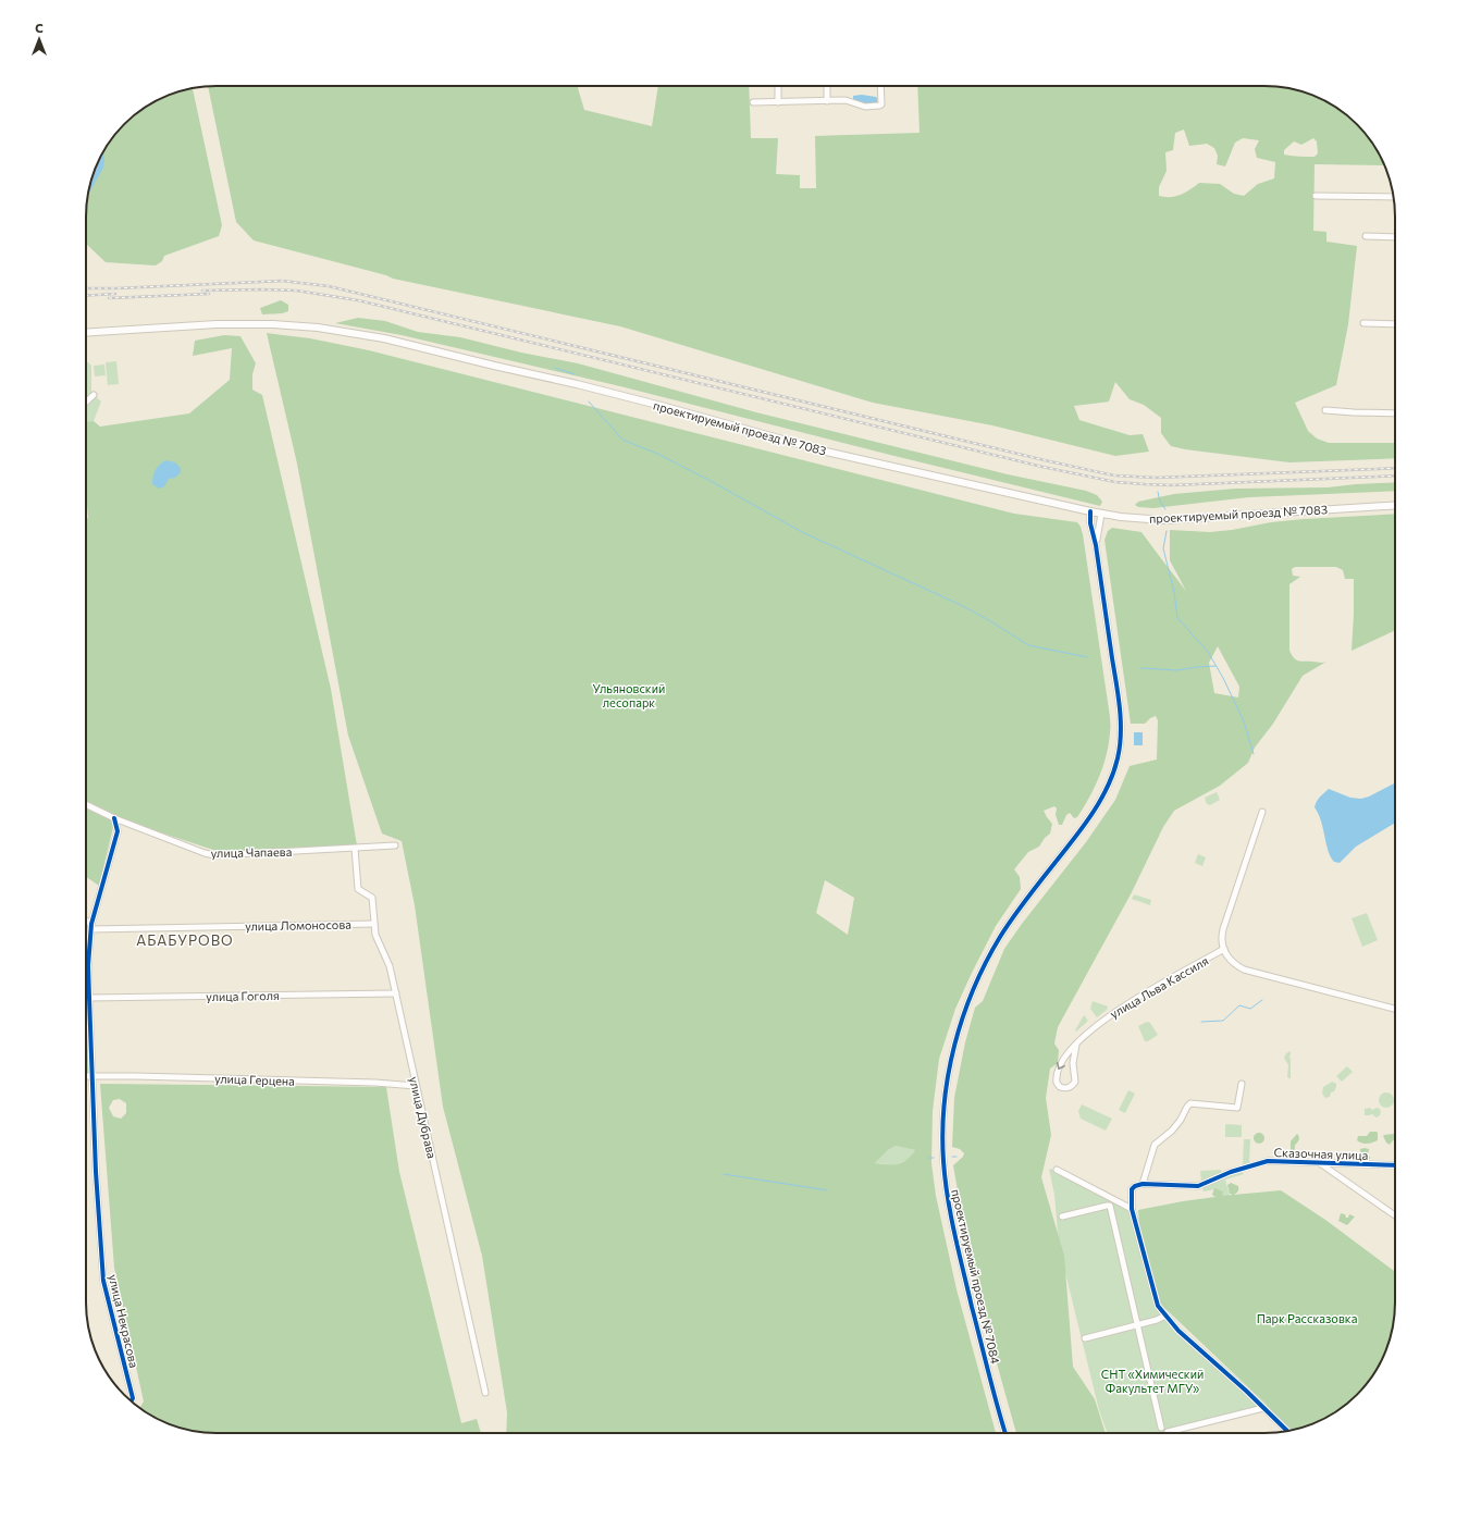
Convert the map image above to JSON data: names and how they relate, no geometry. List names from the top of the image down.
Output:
{
  "streets": {
    "main road": ["проектируемый проезд № 7083"],
    "street": [
      "улица Чапаева",
      "улица Ломоносова",
      "улица Льва Кассиля",
      "улица Гоголя",
      "улица Герцена",
      "улица Дубрава",
      "Сказочная улица",
      "проектируемый проезд № 7084",
      "улица Некрасова"
    ]
  },
  "crossings": [
    ["проектируемый проезд № 7083", "проектируемый проезд № 7084"],
    ["улица Чапаева", "улица Дубрава"],
    ["улица Чапаева", "улица Некрасова"],
    ["улица Ломоносова", "улица Дубрава"],
    ["улица Ломоносова", "улица Некрасова"],
    ["улица Гоголя", "улица Дубрава"],
    ["улица Гоголя", "улица Некрасова"],
    ["улица Герцена", "улица Дубрава"],
    ["улица Герцена", "улица Некрасова"]
  ],
  "districts": ["АБАБУРОВО"],
  "parks": ["Ульяновский лесопарк", "Парк Рассказовка", "СНТ «Химический Факультет МГУ»"],
  "north": "top"
}
